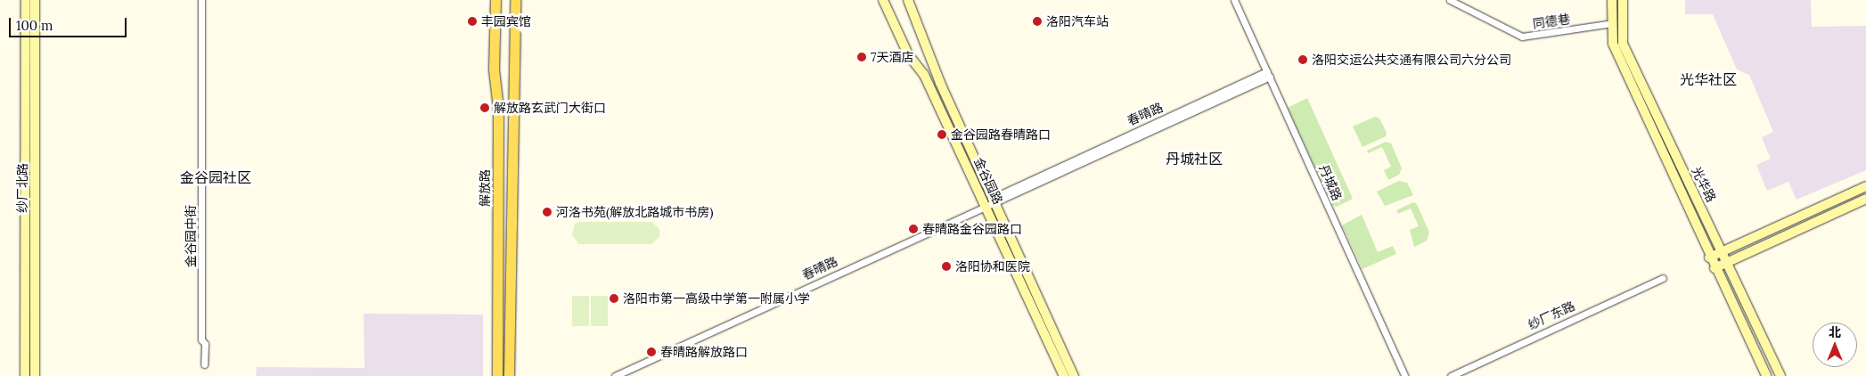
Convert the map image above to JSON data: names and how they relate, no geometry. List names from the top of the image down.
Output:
{
  "streets": {
    "main road": [
      "金谷园路",
      "光华路",
      "纱厂北路",
      "解放路"
    ],
    "street": [
      "同德巷",
      "春晴路",
      "丹城路",
      "金谷园中街",
      "纱厂东路"
    ]
  },
  "crossings": [
    ["同德巷", "光华路"],
    ["春晴路", "金谷园路"],
    ["春晴路", "丹城路"]
  ],
  "districts": ["光华社区", "丹城社区", "金谷园社区"],
  "places": [
    "丰园宾馆",
    "洛阳汽车站",
    "7天酒店",
    "洛阳交运公共交通有限公司六分公司",
    "解放路玄武门大街口",
    "金谷园路春晴路口",
    "河洛书苑(解放北路城市书房)",
    "春晴路金谷园路口",
    "洛阳协和医院",
    "洛阳市第一高级中学第一附属小学",
    "春晴路解放路口"
  ],
  "scale_bar": "100 m",
  "north": "top"
}
